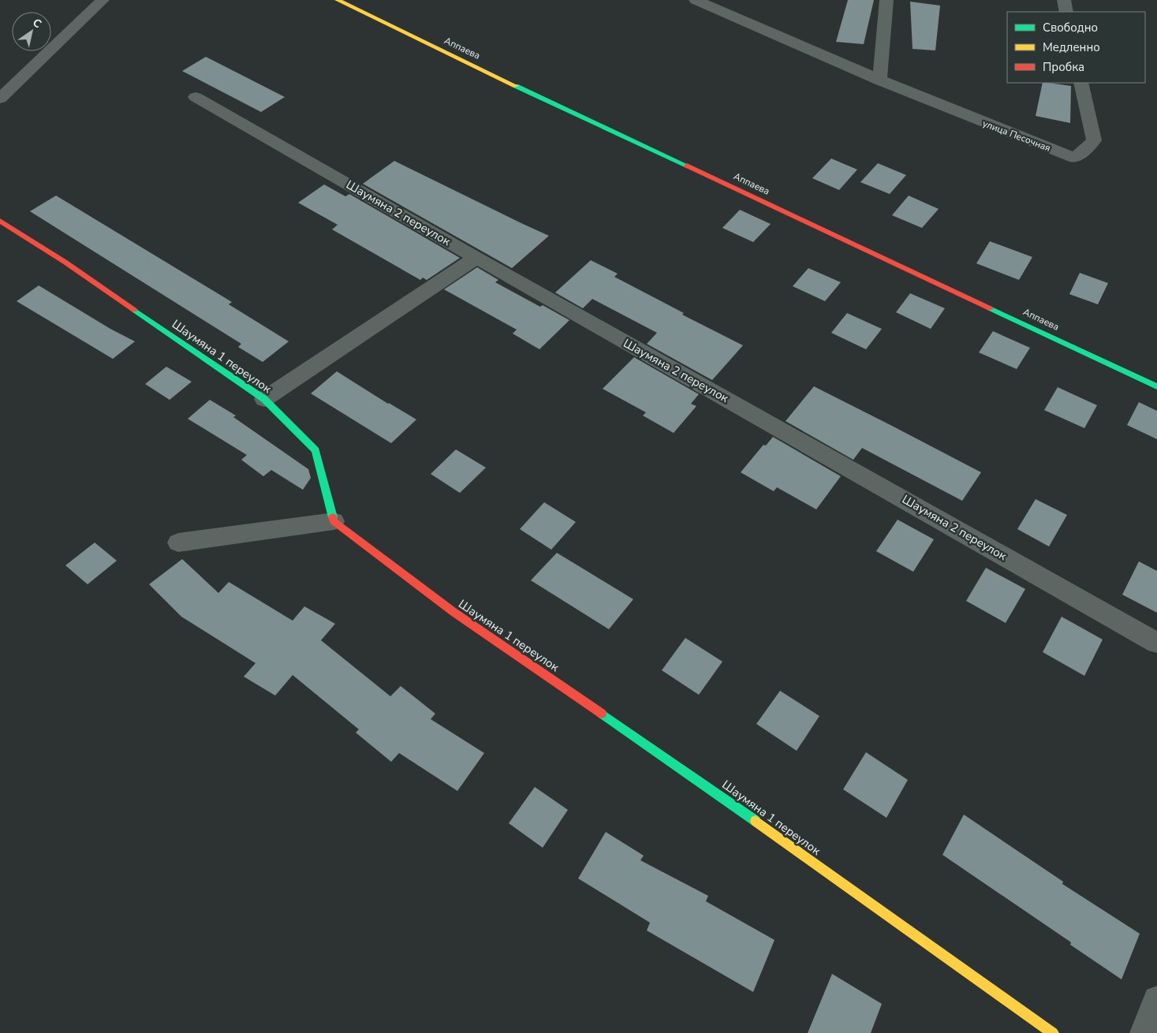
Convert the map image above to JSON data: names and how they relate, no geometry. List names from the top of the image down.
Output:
{
  "streets": {
    "street": [
      "Аппаева",
      "улица Песочная",
      "Шаумяна 2 переулок",
      "Шаумяна 1 переулок"
    ]
  },
  "legend": ["Свободно", "Медленно", "Пробка"],
  "north": "top right"
}
